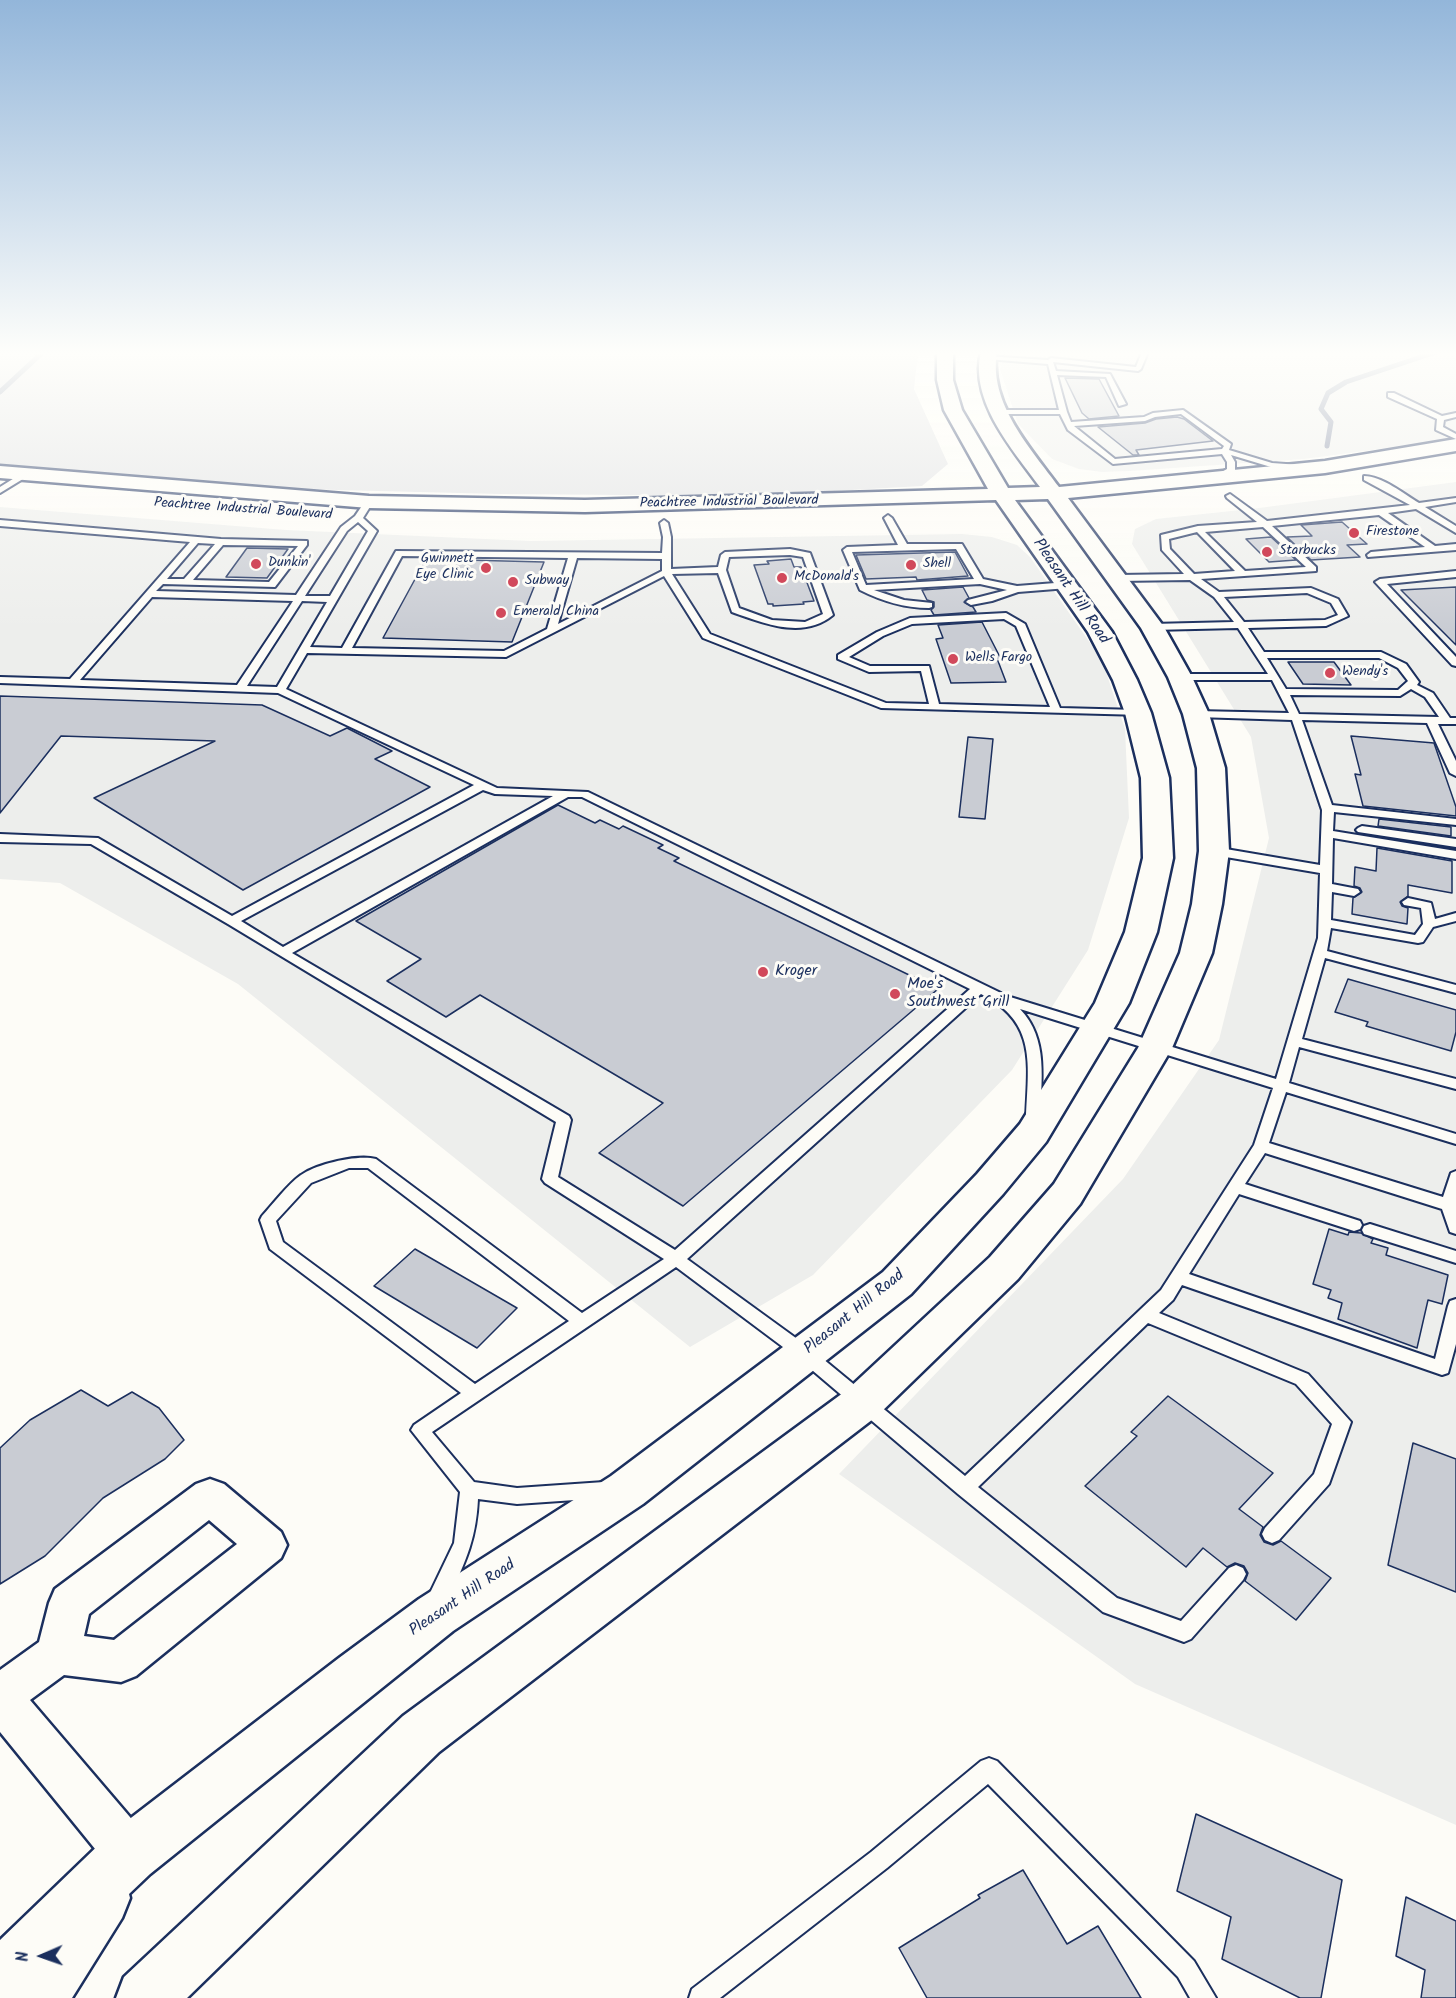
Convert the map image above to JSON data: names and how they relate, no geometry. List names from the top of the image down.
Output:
{
  "streets": {
    "highway": ["Peachtree Industrial Boulevard", "Pleasant Hill Road"]
  },
  "crossings": [
    ["Peachtree Industrial Boulevard", "Pleasant Hill Road"]
  ],
  "places": [
    "Firestone",
    "Starbucks",
    "Dunkin'",
    "Shell",
    "Gwinnett Eye Clinic",
    "McDonald's",
    "Subway",
    "Emerald China",
    "Wells Fargo",
    "Wendy's",
    "Kroger",
    "Moe's Southwest Grill"
  ],
  "north": "left"
}
